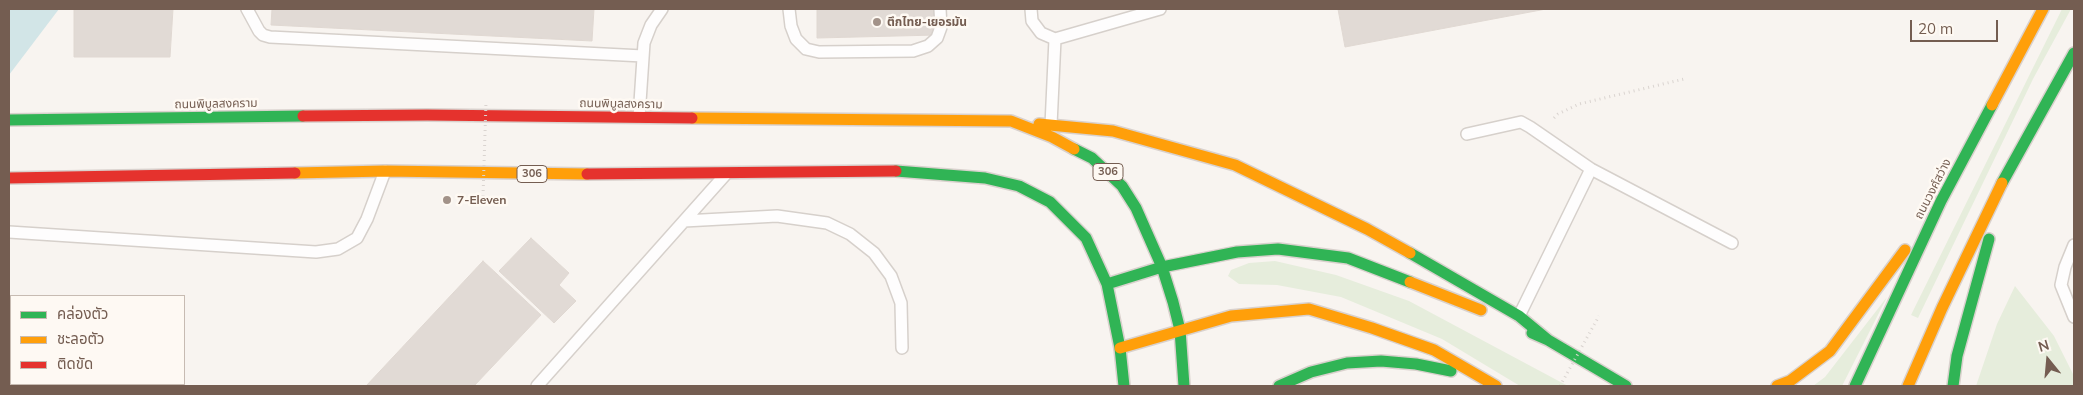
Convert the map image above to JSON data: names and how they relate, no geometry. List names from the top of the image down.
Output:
{
  "streets": {
    "main road": ["ถนนพิบูลสงคราม", "306", "ถนนวงศ์สว่าง"]
  },
  "places": ["ตึกไทย-เยอรมัน", "7-Eleven"],
  "legend": ["คล่องตัว", "ชะลอตัว", "ติดขัด"],
  "scale_bar": "20 m",
  "north": "top"
}
